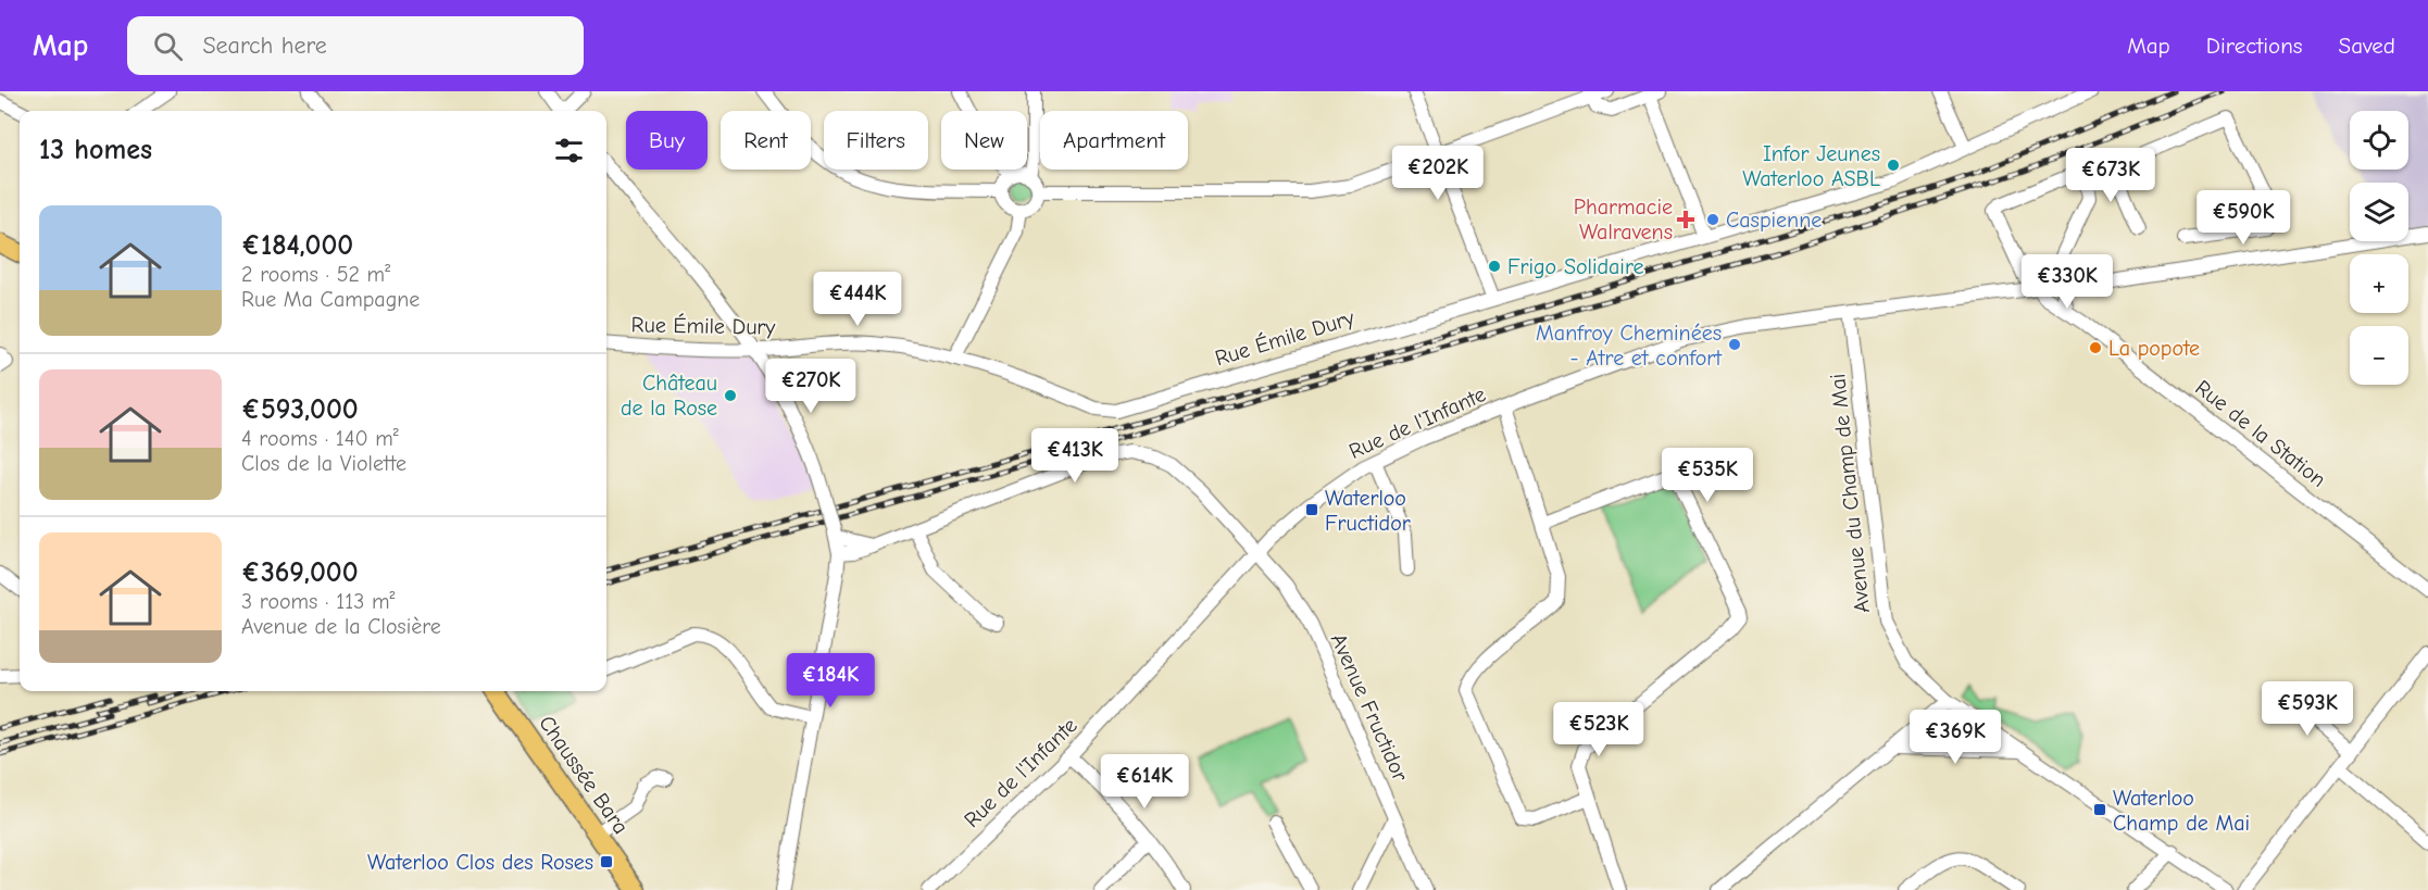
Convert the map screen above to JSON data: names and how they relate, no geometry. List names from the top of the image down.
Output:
{
  "streets": {
    "main road": ["Chaussée Bara"],
    "street": [
      "Rue Émile Dury",
      "Rue de l'Infante",
      "Rue de la Station",
      "Avenue du Champ de Mai",
      "Avenue Fructidor"
    ]
  },
  "crossings": [
    ["Rue de l'Infante", "Rue de la Station"],
    ["Rue de l'Infante", "Avenue du Champ de Mai"],
    ["Rue de l'Infante", "Avenue Fructidor"]
  ],
  "places": {
    "other": [
      "Infor Jeunes Waterloo ASBL",
      "Caspienne",
      "Frigo Solidaire",
      "Manfroy Cheminées - Atre et confort",
      "La popote",
      "Château de la Rose"
    ],
    "health": ["Pharmacie Walravens"],
    "transit": ["Waterloo Fructidor", "Waterloo Champ de Mai", "Waterloo Clos des Roses"]
  },
  "page": {
    "header": "Map",
    "search": "Search here",
    "nav": ["Map", "Directions", "Saved"],
    "map_buttons": ["+", "−"],
    "chip": [
      "Buy",
      "Rent",
      "Filters",
      "New",
      "Apartment"
    ],
    "heading": "13 homes",
    "price": [
      "€202K",
      "€673K",
      "€590K",
      "€330K",
      "€444K",
      "€270K",
      "€413K",
      "€535K",
      "€184K",
      "€593K",
      "€523K",
      "€369K",
      "€614K"
    ],
    "list": [
      {
        "name": "€184,000",
        "note": "2 rooms · 52 m² · Rue Ma Campagne"
      },
      {
        "name": "€593,000",
        "note": "4 rooms · 140 m² · Clos de la Violette"
      },
      {
        "name": "€369,000",
        "note": "3 rooms · 113 m² · Avenue de la Closière"
      }
    ]
  }
}
